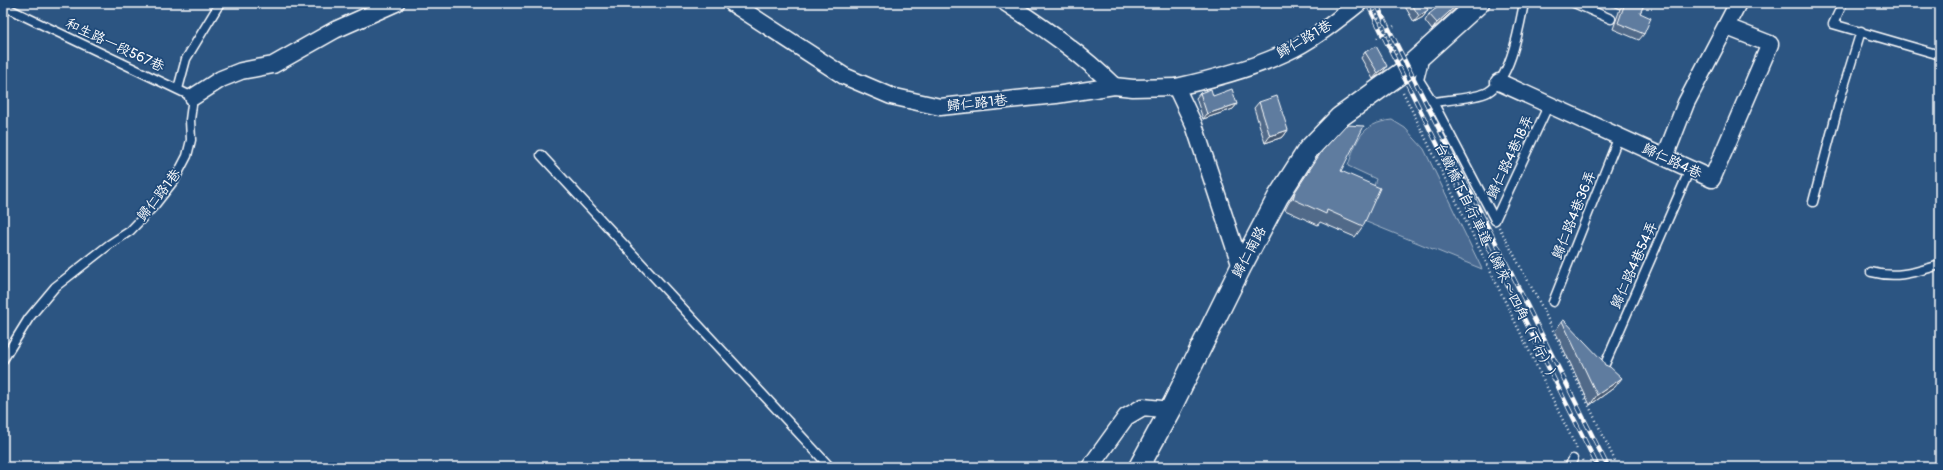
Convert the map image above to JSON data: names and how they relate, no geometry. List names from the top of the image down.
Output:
{
  "streets": {
    "street": ["歸仁路1巷", "歸仁路4巷", "歸仁南路"],
    "lane": [
      "和生路一段567巷",
      "歸仁路4巷18弄",
      "歸仁路4巷36弄",
      "歸仁路4巷54弄"
    ],
    "path": ["台鐵橋下自行車道（歸來～四角（下行））"]
  },
  "crossings": [
    ["歸仁路1巷", "和生路一段567巷"],
    ["歸仁路4巷18弄", "歸仁路4巷"],
    ["歸仁路4巷", "歸仁路4巷36弄"],
    ["歸仁路4巷", "歸仁路4巷54弄"],
    ["歸仁南路", "台鐵橋下自行車道（歸來～四角（下行））"]
  ]
}
